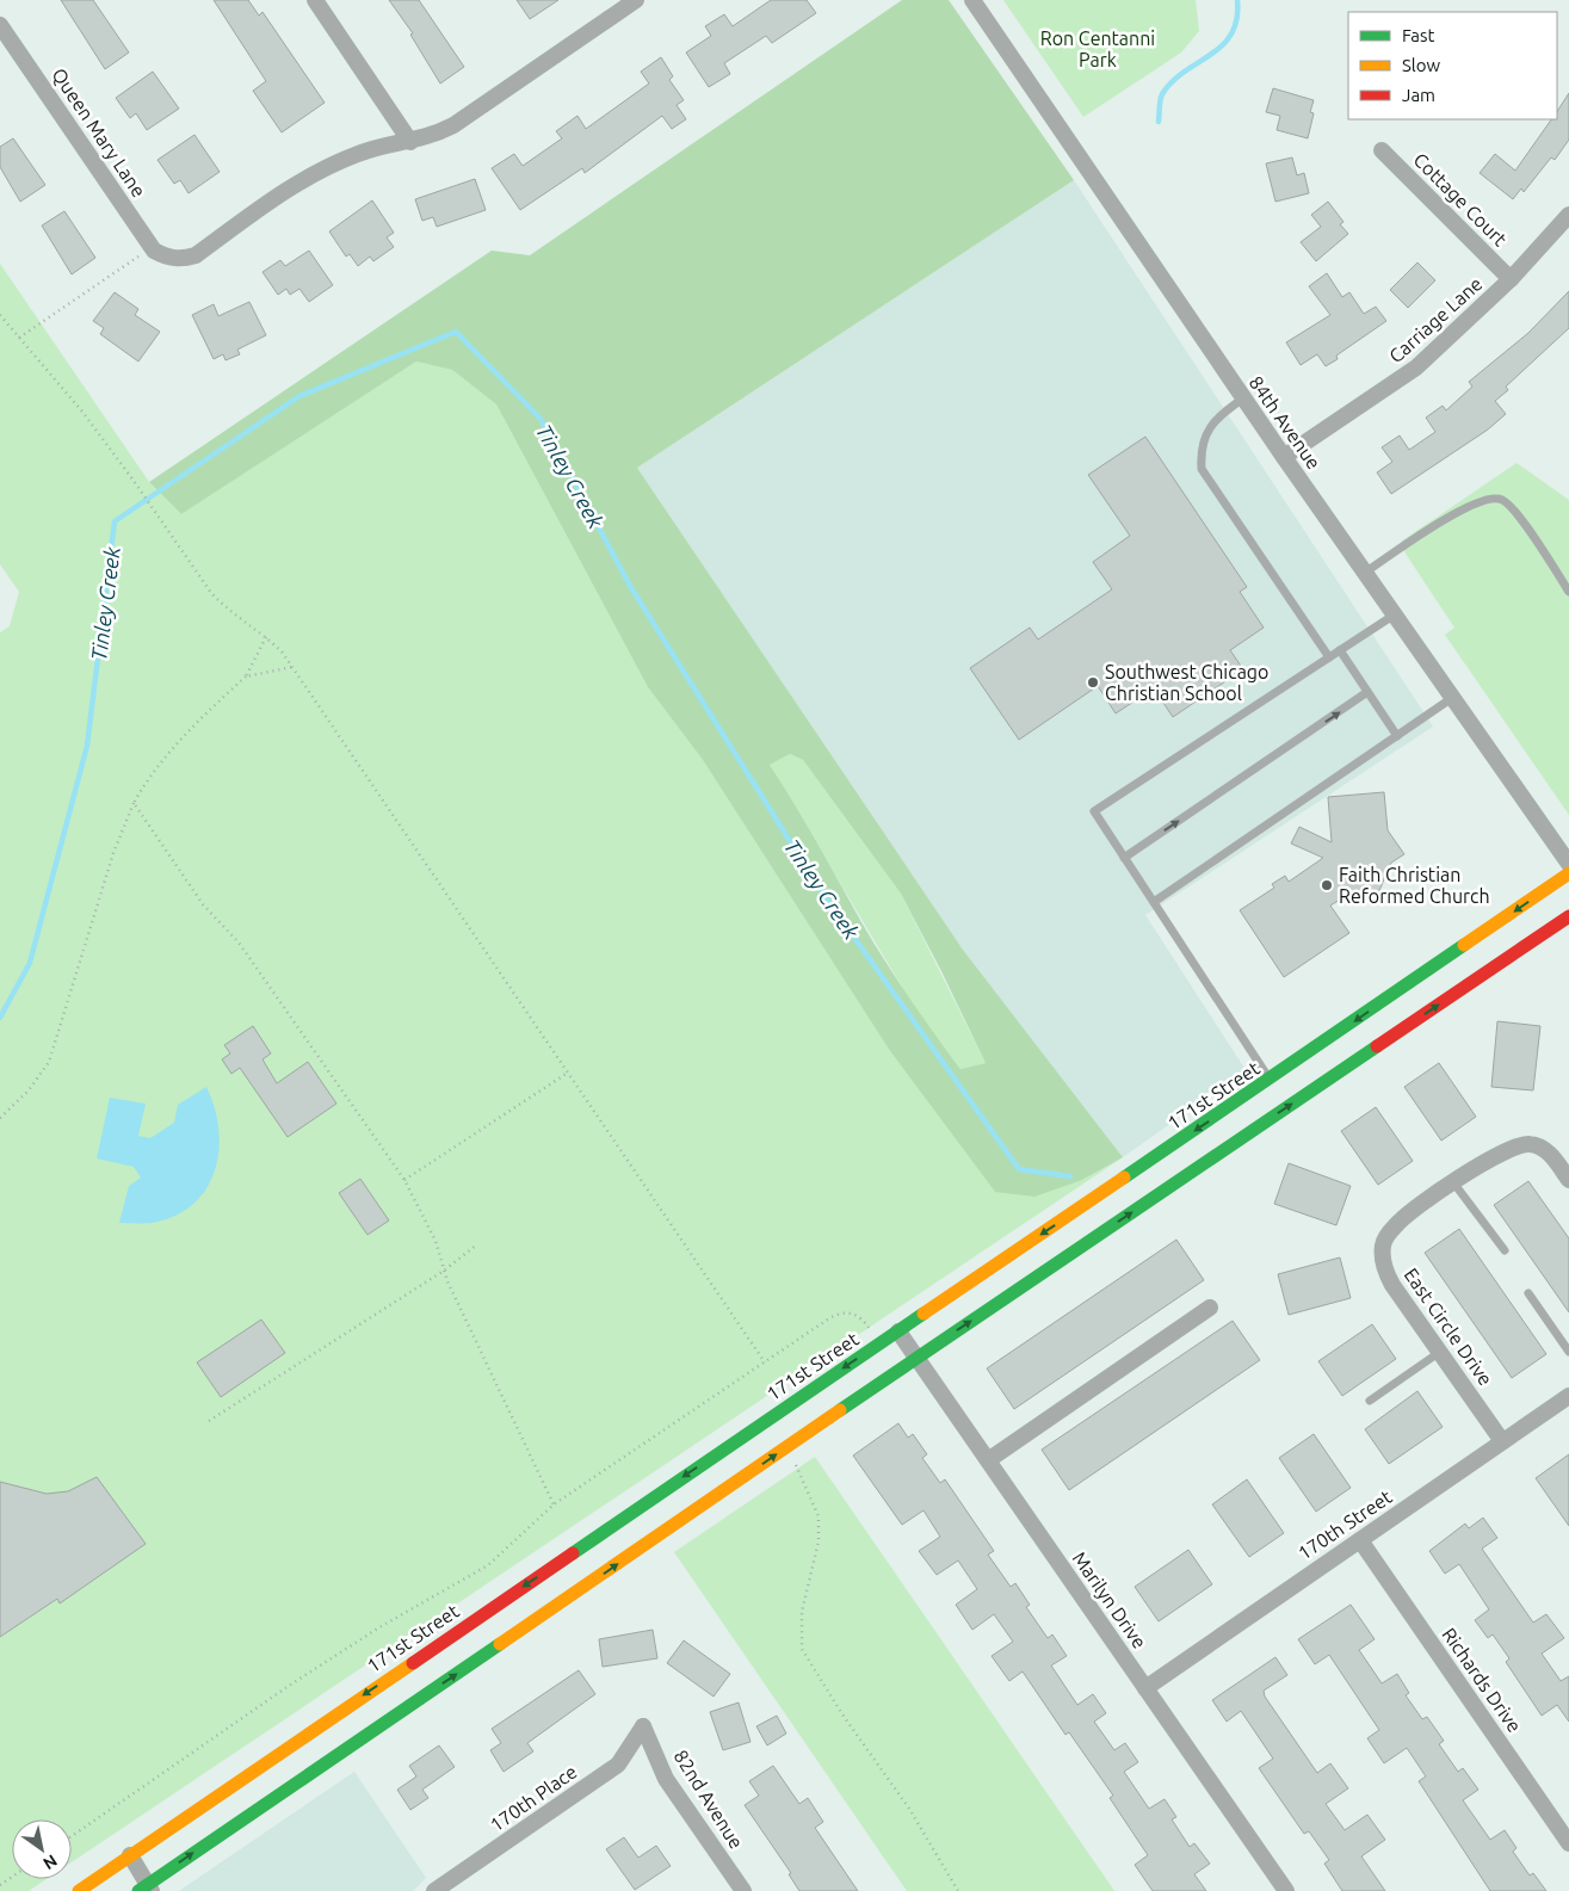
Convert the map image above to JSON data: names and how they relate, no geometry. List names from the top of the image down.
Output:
{
  "streets": {
    "street": [
      "Queen Mary Lane",
      "Cottage Court",
      "Carriage Lane",
      "84th Avenue",
      "171st Street",
      "East Circle Drive",
      "170th Street",
      "Marilyn Drive",
      "Richards Drive",
      "170th Place",
      "82nd Avenue"
    ]
  },
  "crossings": [
    ["Cottage Court", "Carriage Lane"],
    ["Carriage Lane", "84th Avenue"],
    ["171st Street", "Marilyn Drive"],
    ["East Circle Drive", "170th Street"],
    ["170th Street", "Marilyn Drive"],
    ["170th Street", "Richards Drive"],
    ["170th Place", "82nd Avenue"]
  ],
  "water": ["Tinley Creek"],
  "parks": ["Ron Centanni Park"],
  "places": ["Southwest Chicago Christian School", "Faith Christian Reformed Church"],
  "legend": ["Fast", "Slow", "Jam"],
  "north": "bottom right"
}
